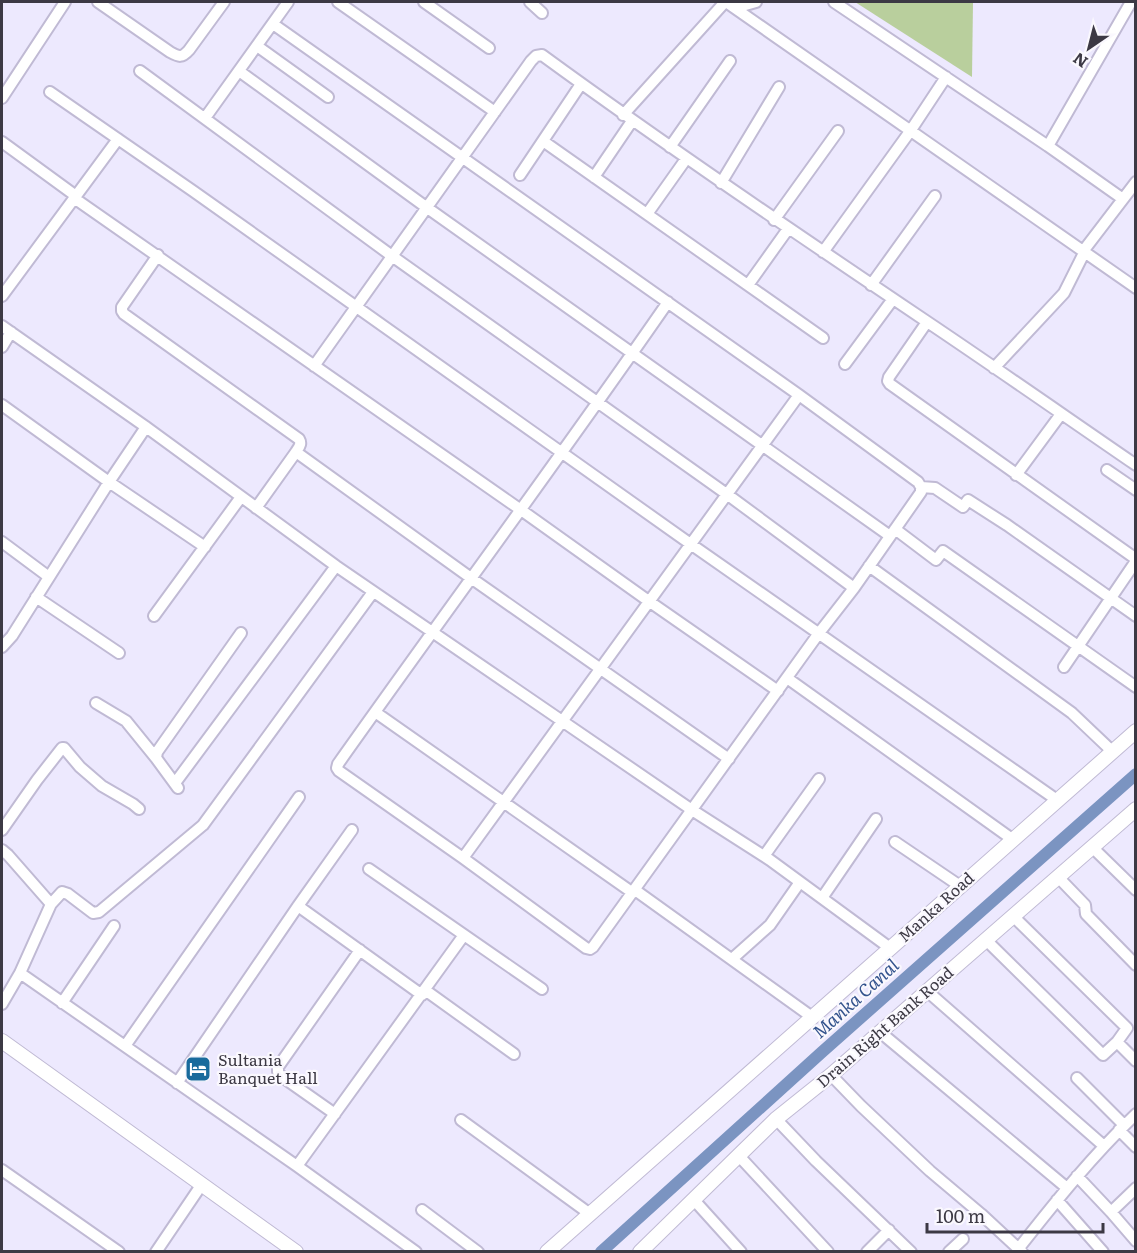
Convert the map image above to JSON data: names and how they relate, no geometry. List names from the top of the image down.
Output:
{
  "streets": {
    "street": ["Manka Road", "Drain Right Bank Road"]
  },
  "water": ["Manka Canal"],
  "places": {
    "hotel": ["Sultania Banquet Hall"]
  },
  "scale_bar": "100 m",
  "north": "bottom left"
}
